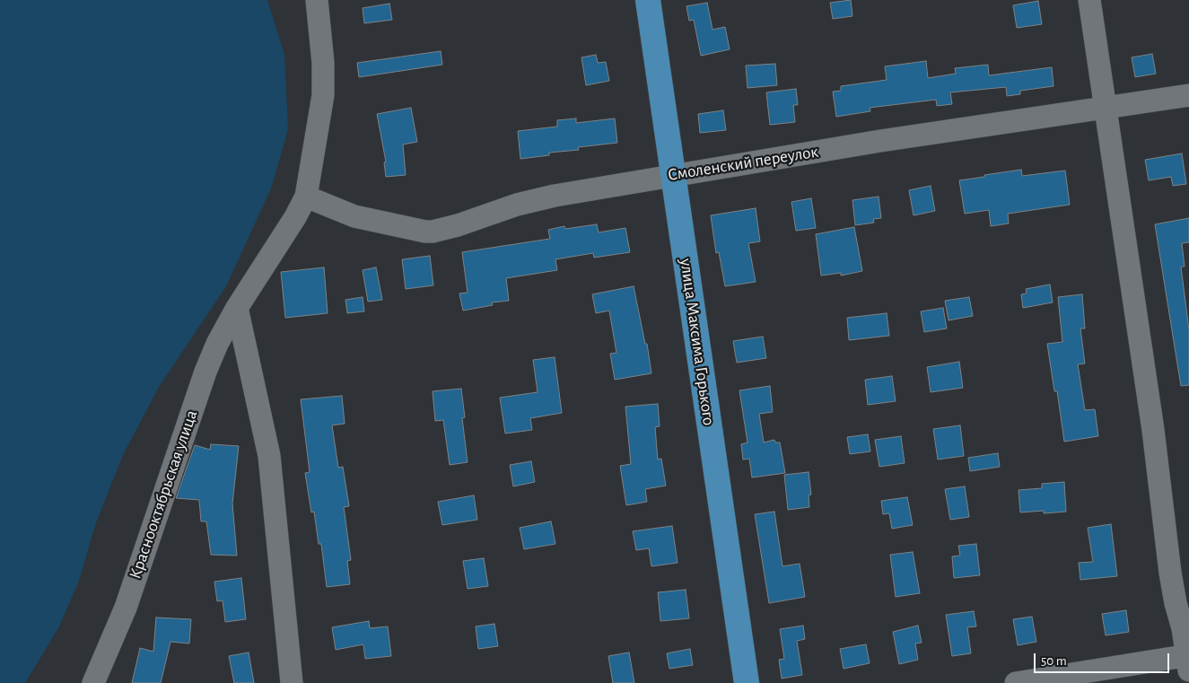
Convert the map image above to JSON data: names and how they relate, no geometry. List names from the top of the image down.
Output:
{
  "streets": {
    "main road": ["улица Максима Горького"],
    "street": ["Смоленский переулок", "Краснооктябрьская улица"]
  },
  "crossings": [
    ["Смоленский переулок", "улица Максима Горького"],
    ["Смоленский переулок", "Краснооктябрьская улица"]
  ],
  "scale_bar": "50 m"
}
